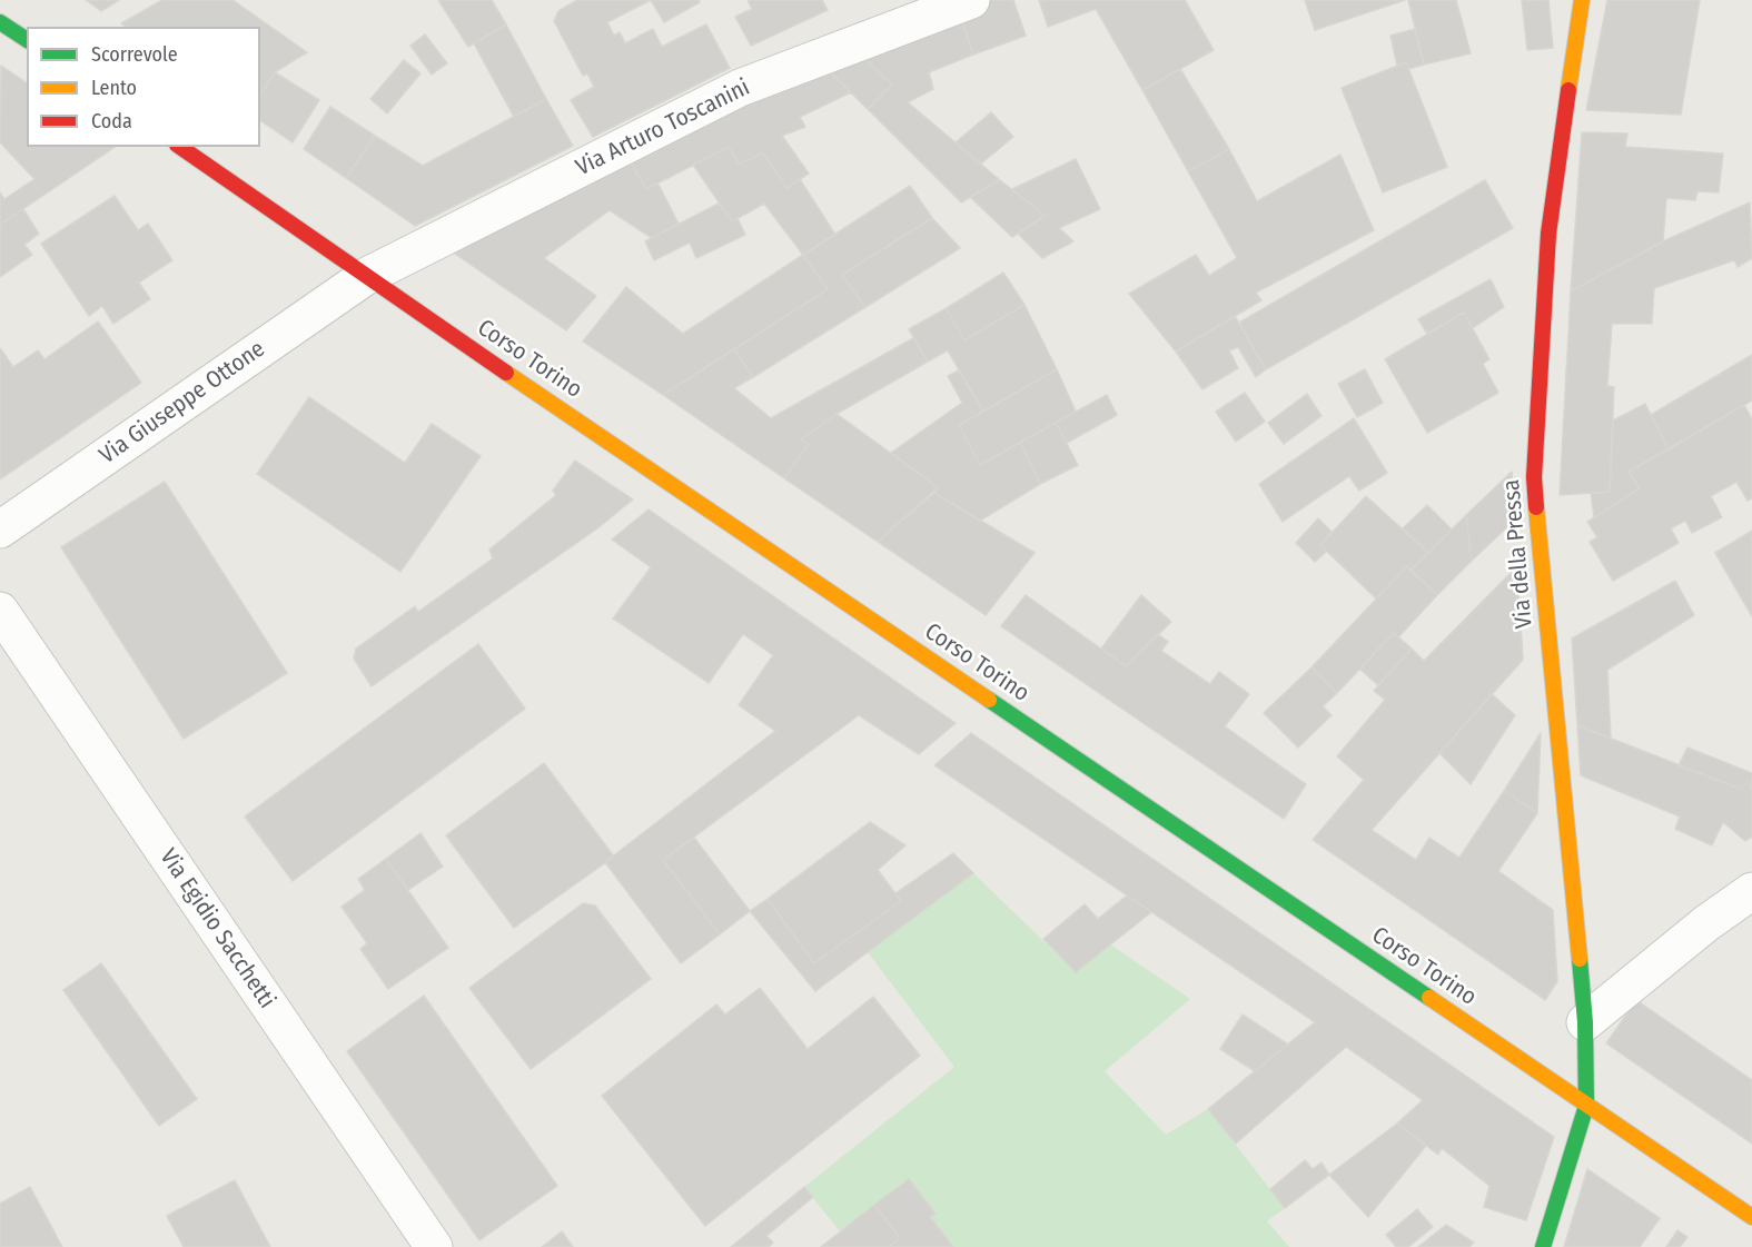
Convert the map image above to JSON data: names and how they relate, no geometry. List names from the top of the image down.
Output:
{
  "streets": {
    "main road": ["Corso Torino", "Via della Pressa"],
    "street": ["Via Arturo Toscanini", "Via Giuseppe Ottone", "Via Egidio Sacchetti"]
  },
  "crossings": [
    ["Via Arturo Toscanini", "Corso Torino"],
    ["Via Arturo Toscanini", "Via Giuseppe Ottone"],
    ["Corso Torino", "Via Giuseppe Ottone"],
    ["Corso Torino", "Via della Pressa"]
  ],
  "legend": ["Scorrevole", "Lento", "Coda"]
}
